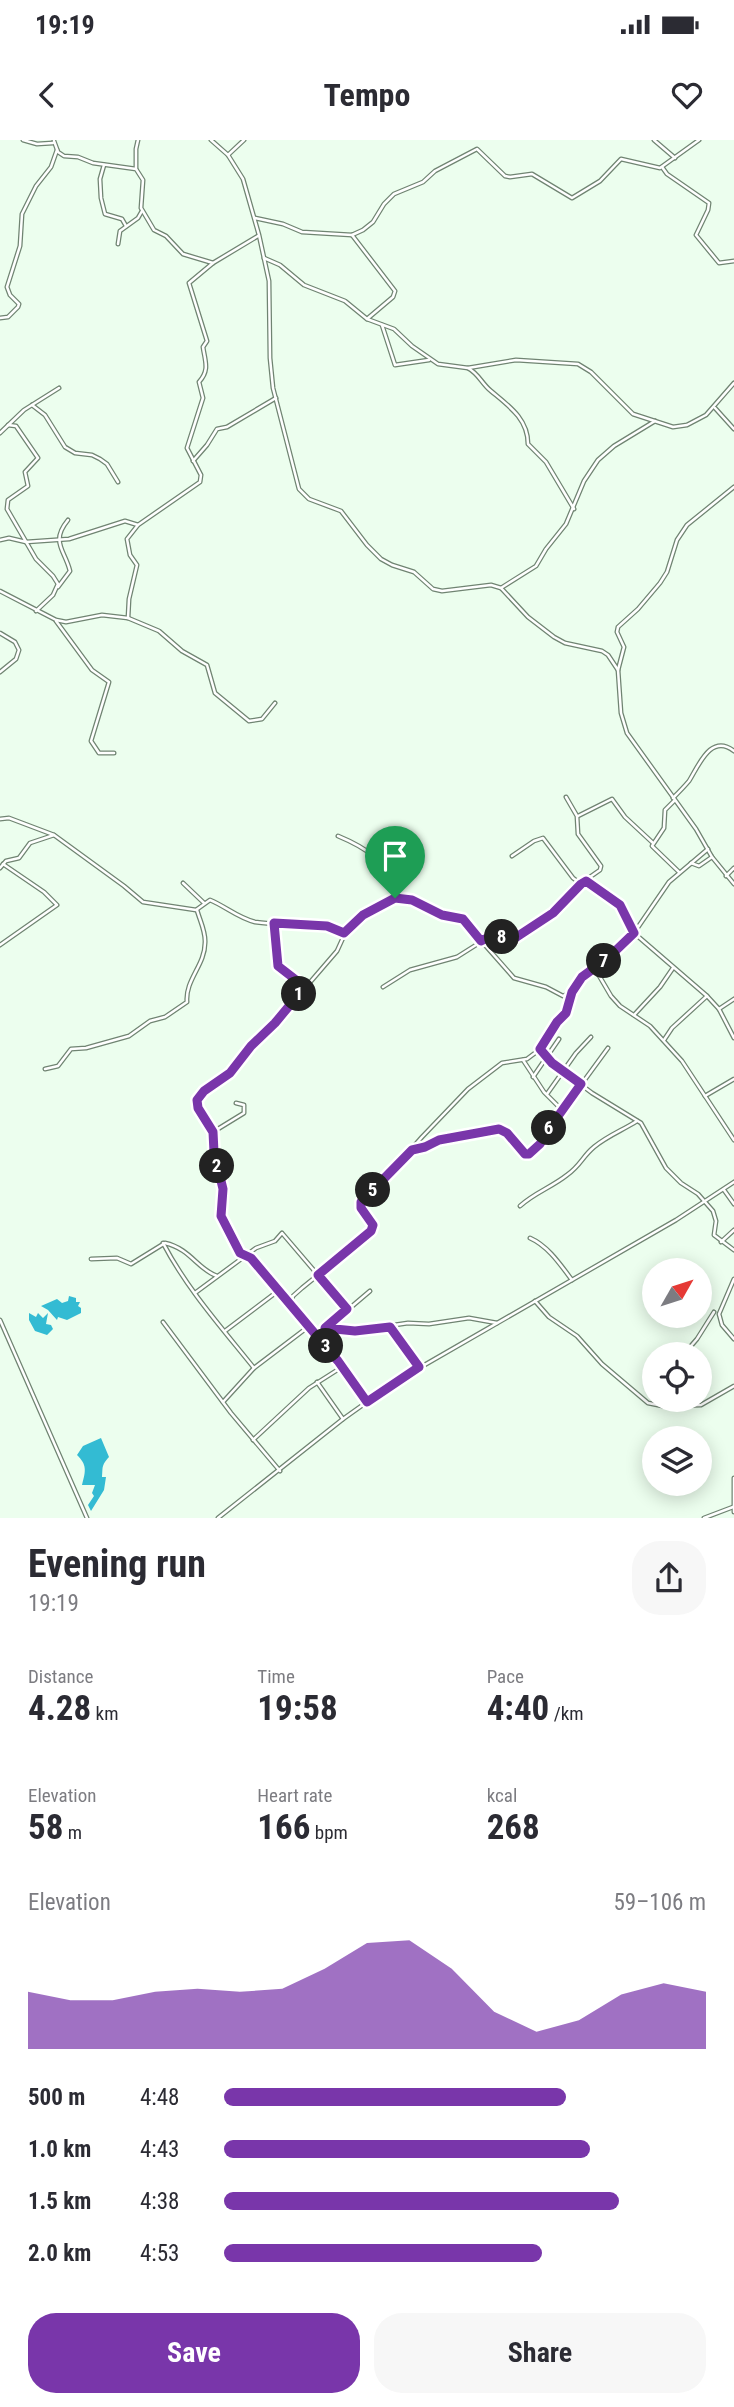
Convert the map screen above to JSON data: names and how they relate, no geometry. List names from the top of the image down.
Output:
{
  "north": "top right",
  "page": {
    "status": "19:19",
    "header": "Tempo",
    "pins": [
      "8",
      "7",
      "1",
      "6",
      "2",
      "5",
      "3"
    ],
    "heading": ["Evening run", "19:19"],
    "stats": [
      ["Distance", "4.28 km"],
      ["Time", "19:58"],
      ["Pace", "4:40 /km"],
      ["Elevation", "58 m"],
      ["Heart rate", "166 bpm"],
      ["kcal", "268"]
    ],
    "chart": ["Elevation", "59–106 m"],
    "list": [
      {
        "name": "500 m",
        "note": "4:48"
      },
      {
        "name": "1.0 km",
        "note": "4:43"
      },
      {
        "name": "1.5 km",
        "note": "4:38"
      },
      {
        "name": "2.0 km",
        "note": "4:53"
      }
    ],
    "buttons": ["Save", "Share"]
  }
}
